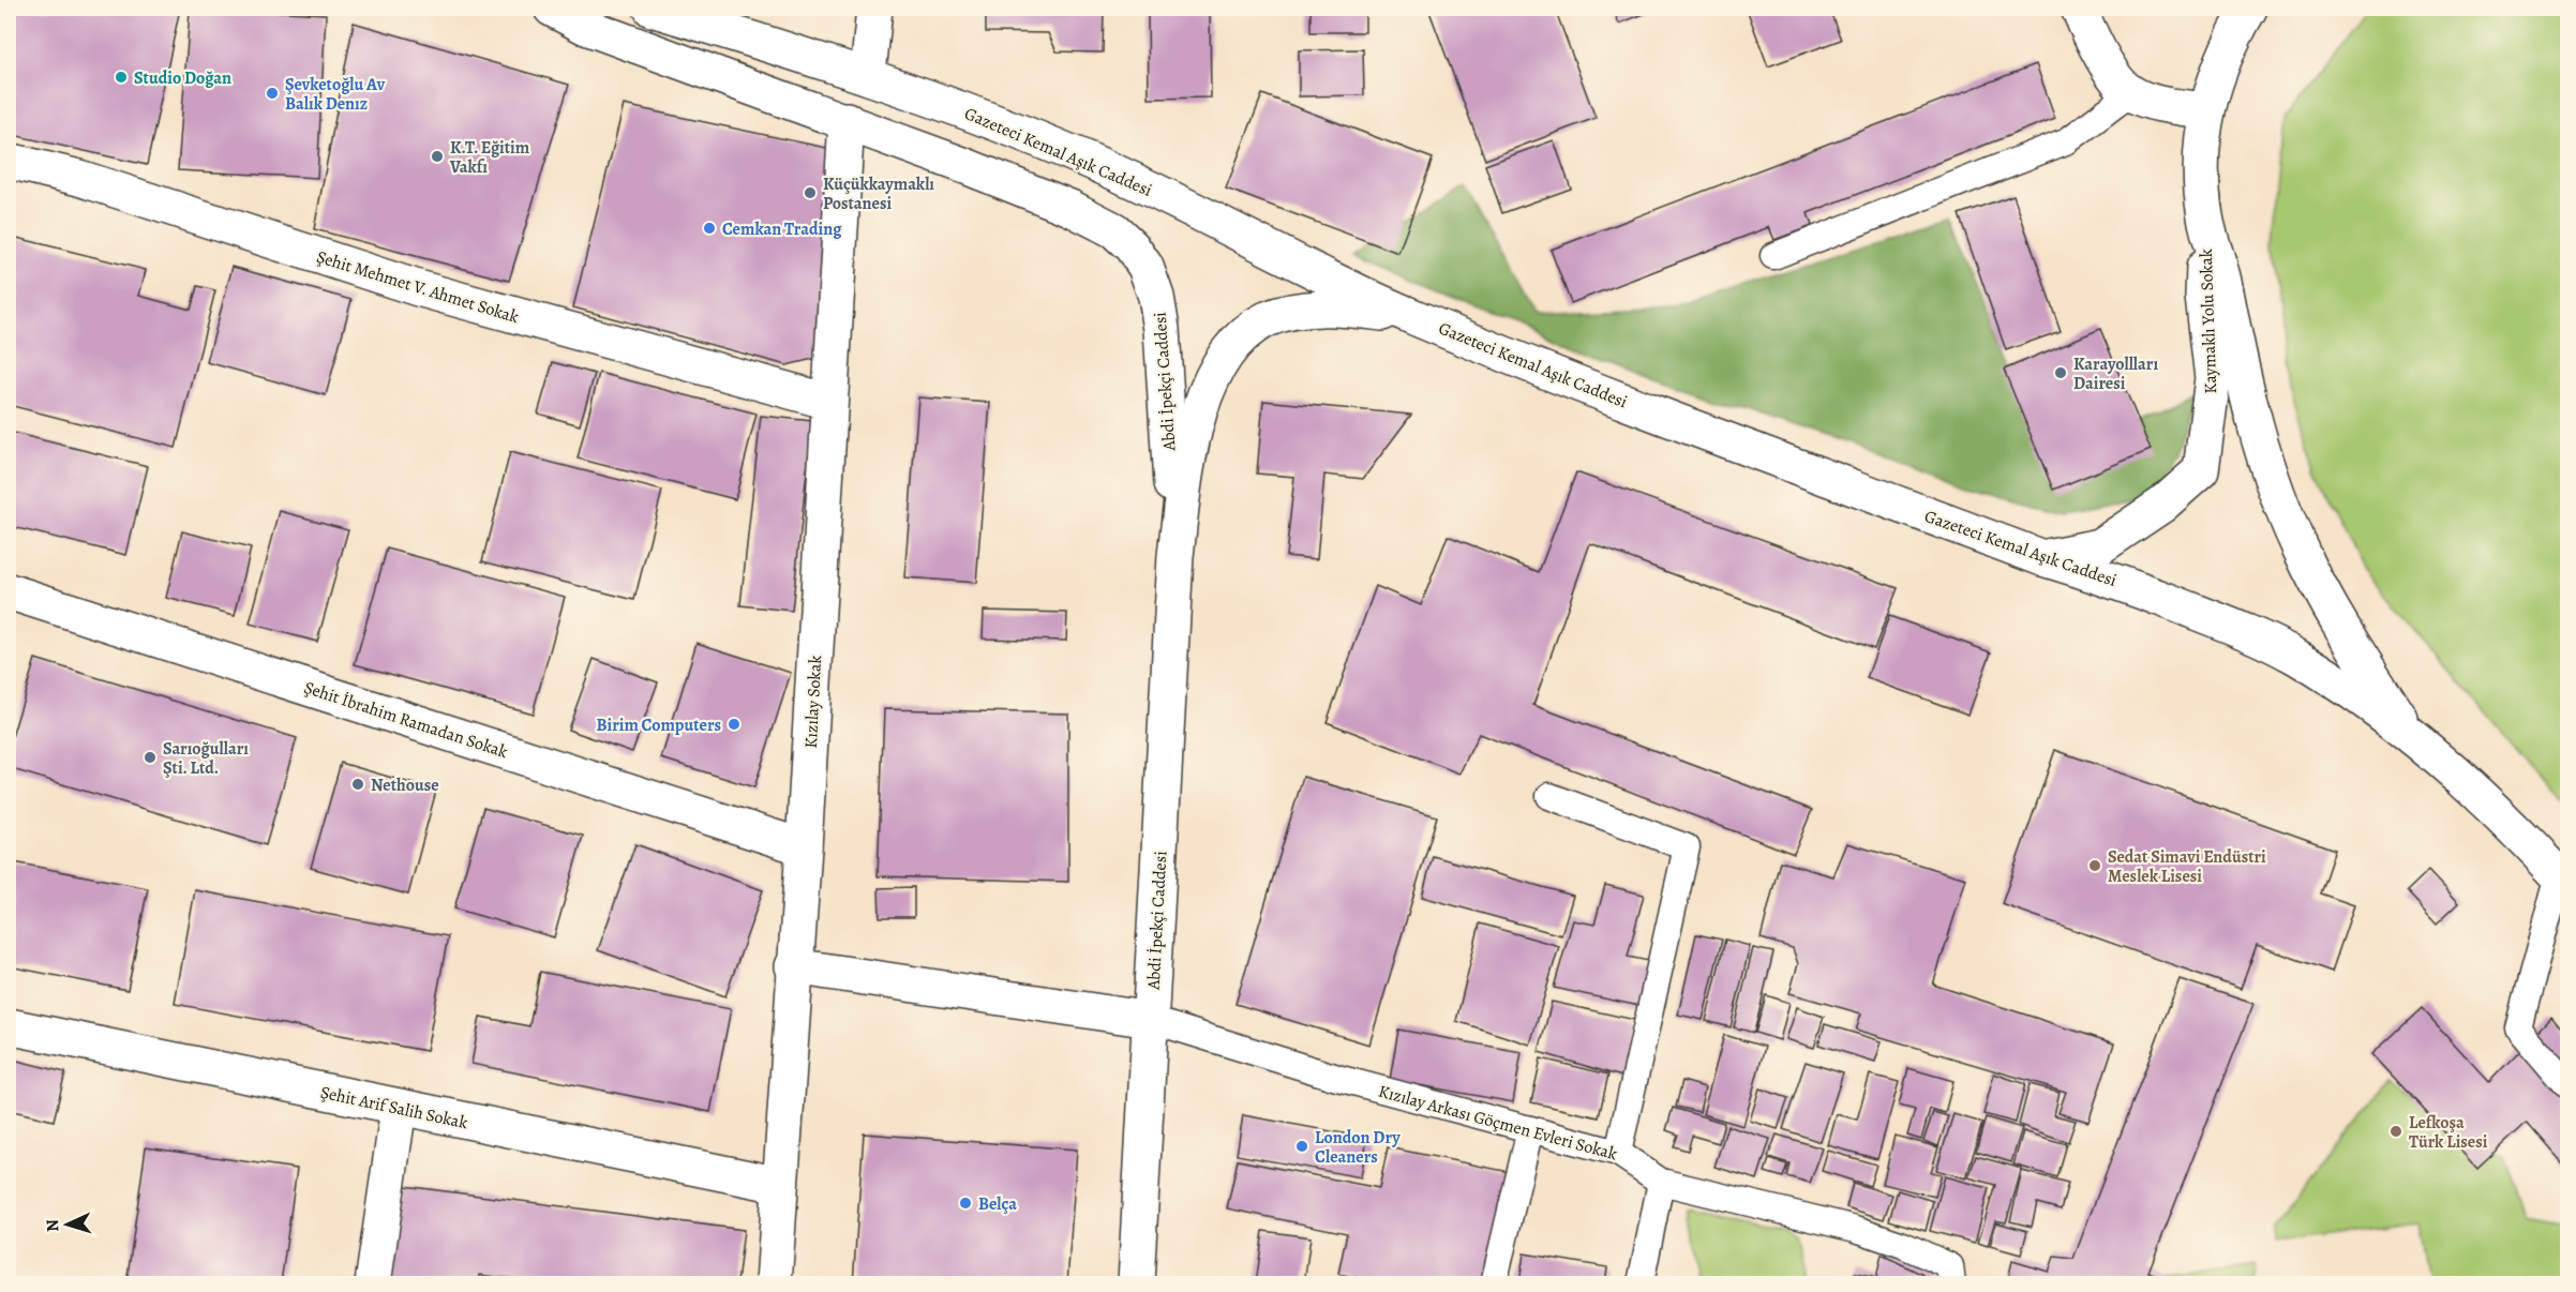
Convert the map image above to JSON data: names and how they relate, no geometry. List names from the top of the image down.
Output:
{
  "streets": {
    "street": [
      "Gazeteci Kemal Aşık Caddesi",
      "Şehit Mehmet V. Ahmet Sokak",
      "Kaymaklı Yolu Sokak",
      "Abdi İpekçi Caddesi",
      "Kızılay Sokak",
      "Şehit İbrahim Ramadan Sokak",
      "Şehit Arif Salih Sokak"
    ],
    "lane": ["Kızılay Arkası Göçmen Evleri Sokak"]
  },
  "crossings": [
    ["Gazeteci Kemal Aşık Caddesi", "Kaymaklı Yolu Sokak"],
    ["Gazeteci Kemal Aşık Caddesi", "Abdi İpekçi Caddesi"],
    ["Şehit Mehmet V. Ahmet Sokak", "Kızılay Sokak"],
    ["Abdi İpekçi Caddesi", "Kızılay Sokak"],
    ["Abdi İpekçi Caddesi", "Kızılay Arkası Göçmen Evleri Sokak"],
    ["Kızılay Sokak", "Şehit İbrahim Ramadan Sokak"],
    ["Kızılay Sokak", "Şehit Arif Salih Sokak"]
  ],
  "places": [
    "Studio Doğan",
    "Şevketoğlu Av Balık Denız",
    "K.T. Eğitim Vakfı",
    "Küçükkaymaklı Postanesi",
    "Cemkan Trading",
    "Karayollları Dairesi",
    "Birim Computers",
    "Sarıoğulları Şti. Ltd.",
    "Nethouse",
    "Sedat Simavi Endüstri Meslek Lisesi",
    "Lefkoşa Türk Lisesi",
    "London Dry Cleaners",
    "Belça"
  ],
  "north": "left"
}
